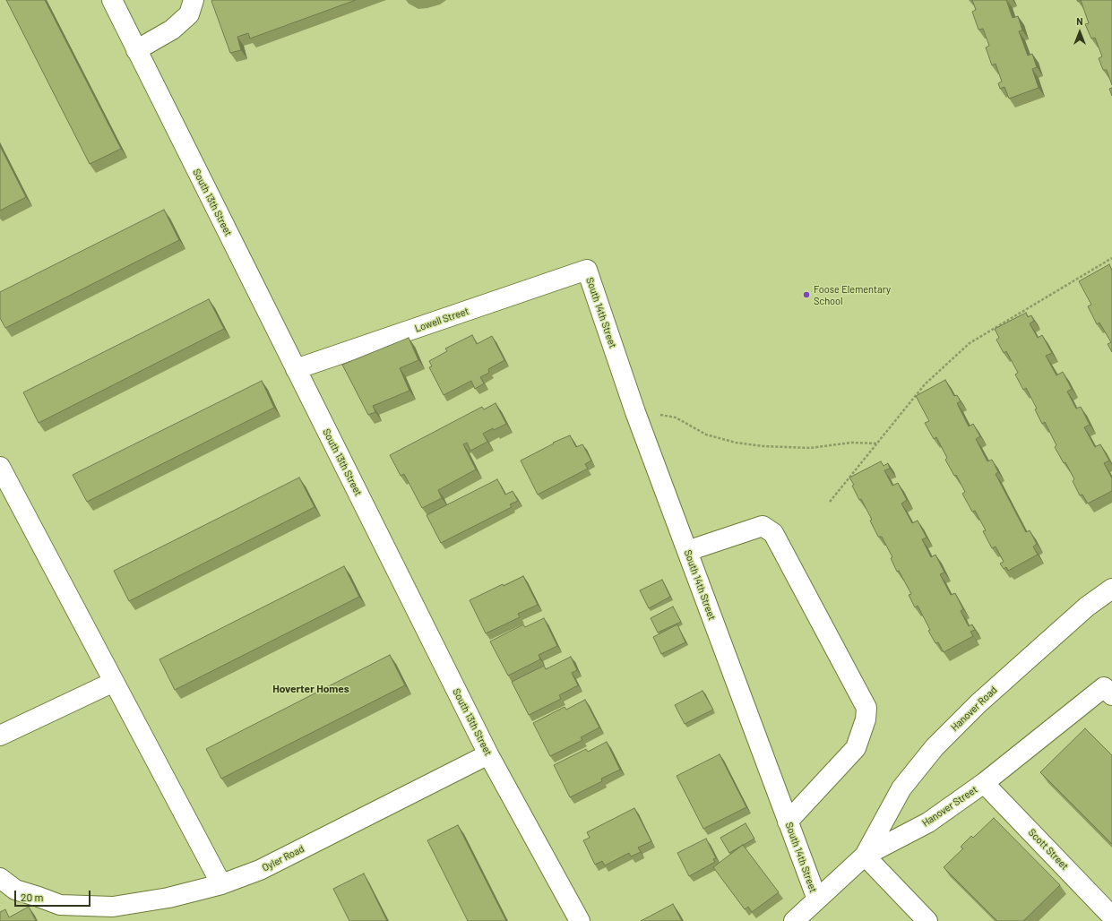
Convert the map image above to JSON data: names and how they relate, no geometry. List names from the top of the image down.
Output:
{
  "streets": {
    "street": [
      "South 13th Street",
      "South 14th Street",
      "Lowell Street",
      "Hanover Road",
      "Hanover Street",
      "Scott Street",
      "Oyler Road"
    ]
  },
  "crossings": [
    ["South 13th Street", "Lowell Street"],
    ["South 13th Street", "Oyler Road"],
    ["South 14th Street", "Lowell Street"],
    ["South 14th Street", "Hanover Street"],
    ["Hanover Road", "Hanover Street"],
    ["Hanover Street", "Scott Street"]
  ],
  "districts": ["Hoverter Homes"],
  "places": ["Foose Elementary School"],
  "scale_bar": "20 m",
  "north": "top"
}
